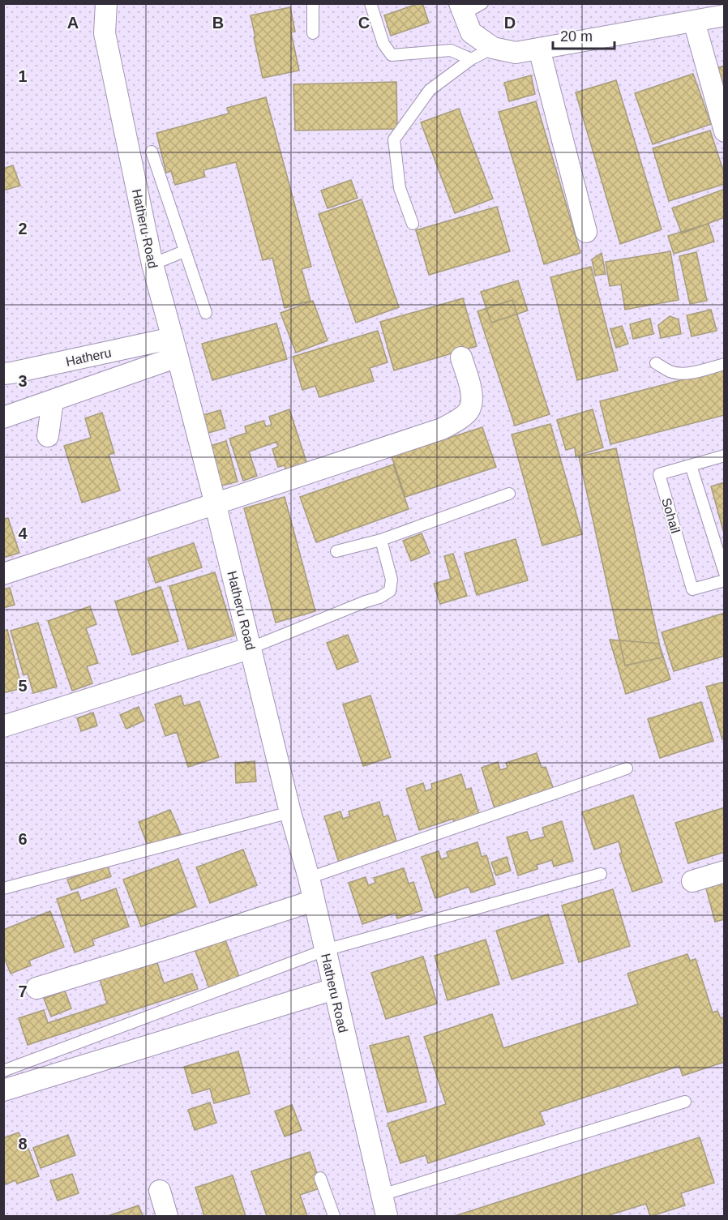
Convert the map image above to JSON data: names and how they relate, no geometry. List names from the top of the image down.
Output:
{
  "streets": {
    "street": ["Hatheru Road", "Hatheru"],
    "lane": ["Sohail"]
  },
  "crossings": [
    ["Hatheru Road", "Hatheru"]
  ],
  "scale_bar": "20 m",
  "grid": {
    "columns": [
      "A",
      "B",
      "C",
      "D"
    ],
    "rows": [
      "1",
      "2",
      "3",
      "4",
      "5",
      "6",
      "7",
      "8"
    ]
  }
}
